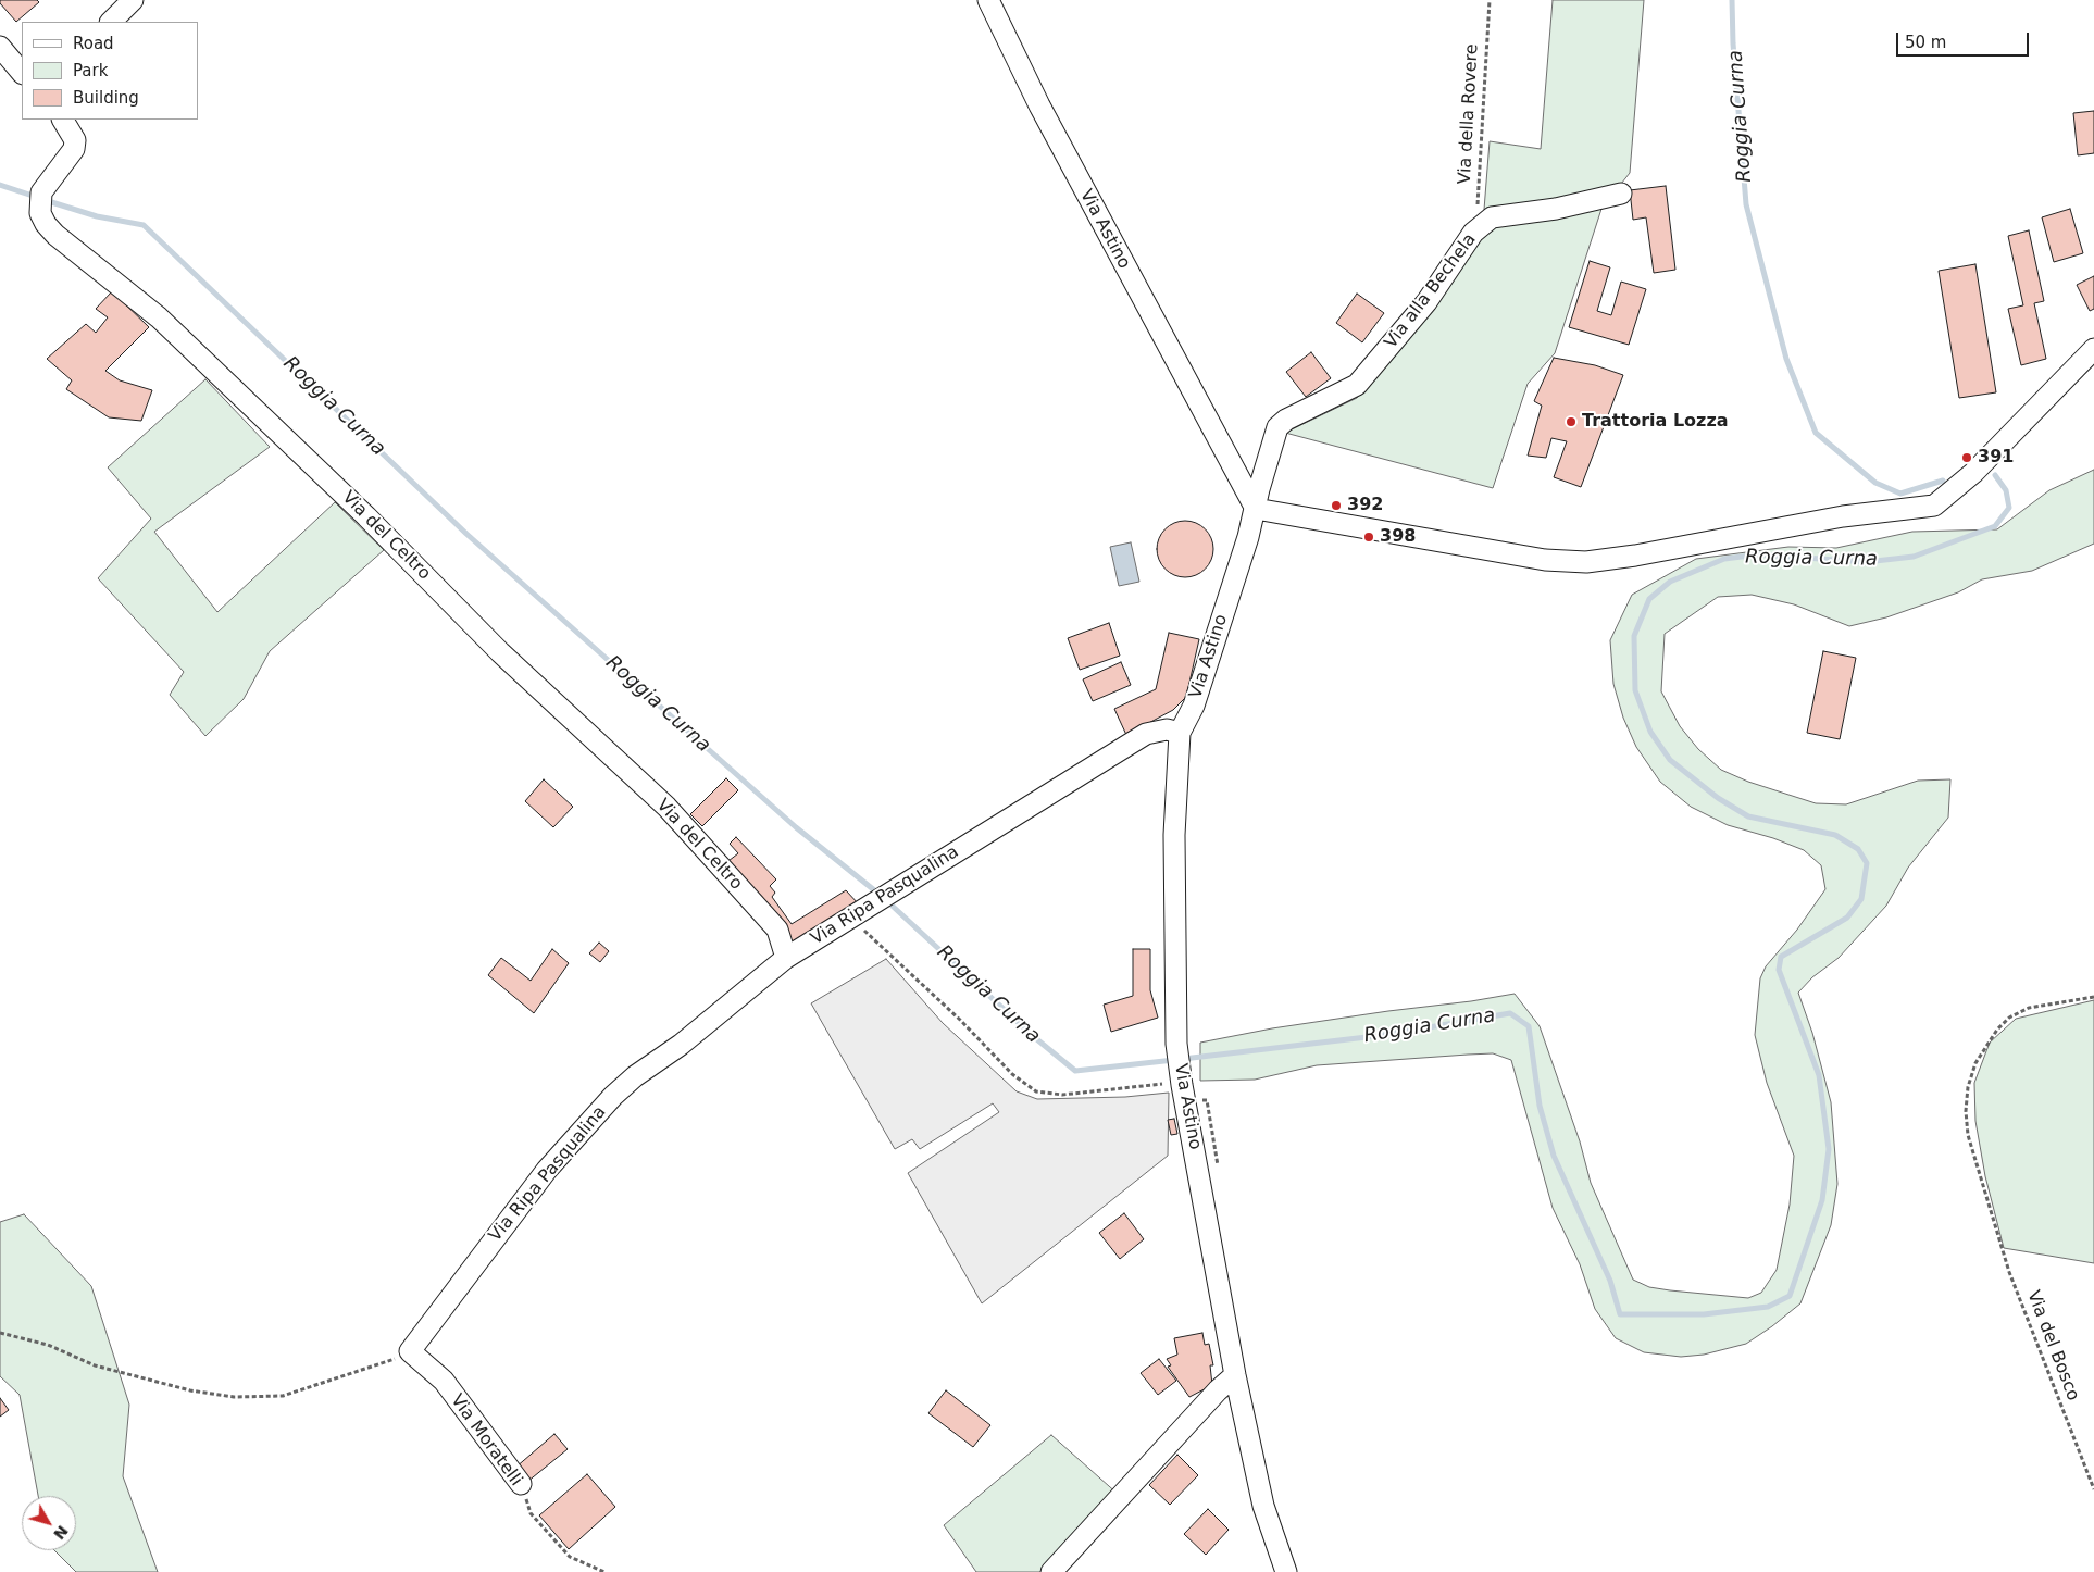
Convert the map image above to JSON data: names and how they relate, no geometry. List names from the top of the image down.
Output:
{
  "streets": {
    "street": [
      "Via Astino",
      "Via alla Bechela",
      "Via del Celtro",
      "Via Ripa Pasqualina",
      "Via Moratelli"
    ],
    "path": ["Via della Rovere", "Via del Bosco"]
  },
  "crossings": [
    ["Via della Rovere", "Via alla Bechela"],
    ["Via Astino", "Via alla Bechela"],
    ["Via Astino", "Via Ripa Pasqualina"],
    ["Via del Celtro", "Via Ripa Pasqualina"],
    ["Via Ripa Pasqualina", "Via Moratelli"]
  ],
  "water": ["Roggia Curna"],
  "places": [
    "Trattoria Lozza",
    "391",
    "392",
    "398"
  ],
  "legend": ["Road", "Park", "Building"],
  "scale_bar": "50 m",
  "north": "bottom right"
}
